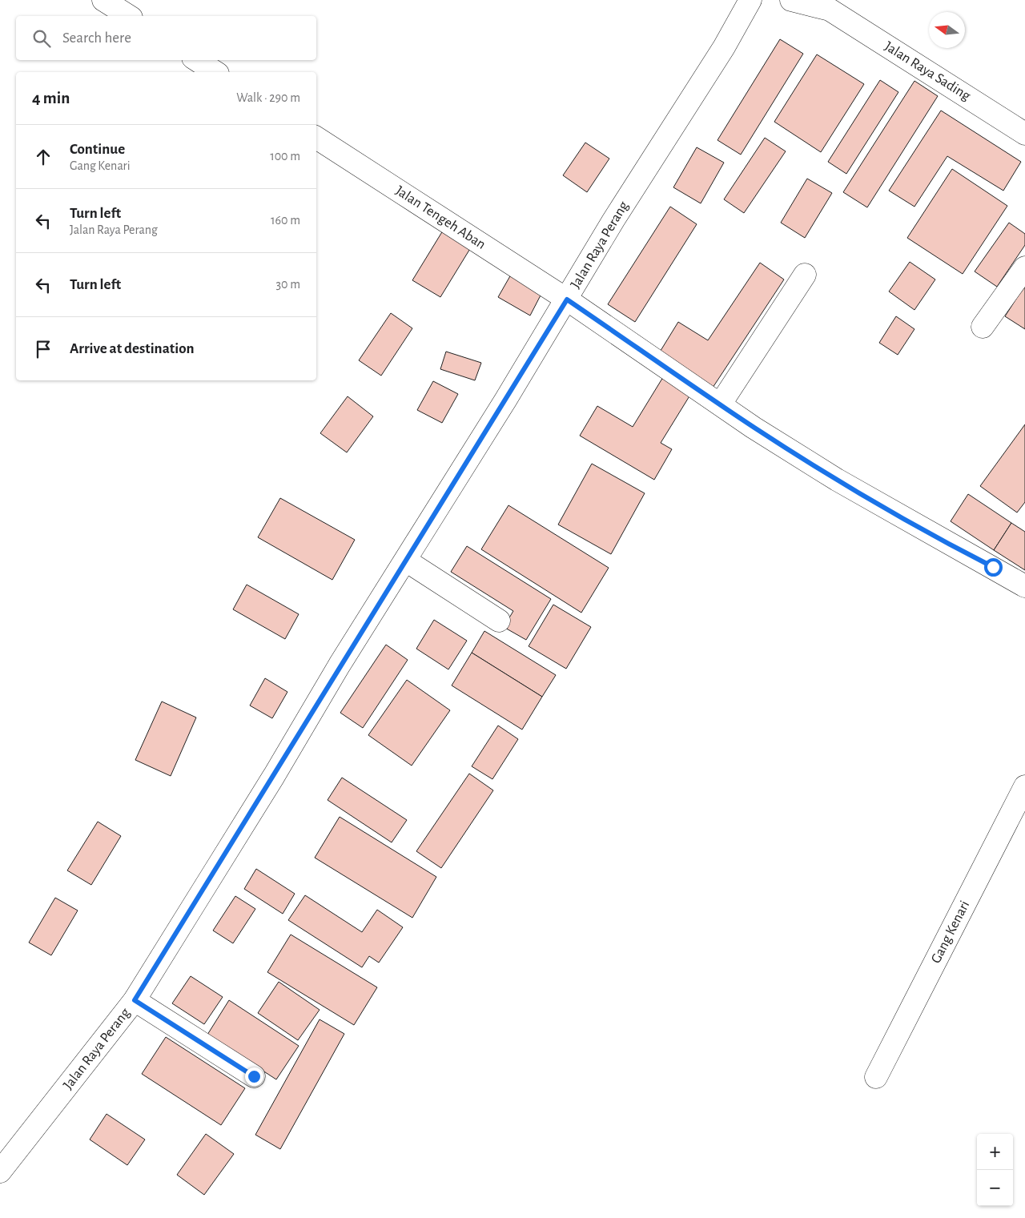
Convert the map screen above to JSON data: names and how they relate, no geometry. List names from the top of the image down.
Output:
{
  "streets": {
    "street": [
      "Jalan Raya Sading",
      "Jalan Tengeh Aban",
      "Jalan Raya Perang",
      "Gang Kenari"
    ]
  },
  "crossings": [
    ["Jalan Tengeh Aban", "Jalan Raya Perang"]
  ],
  "north": "left",
  "page": {
    "search": "Search here",
    "heading": ["4 min", "Walk · 290 m"],
    "list": [
      ["Continue", "Gang Kenari", "100 m"],
      ["Turn left", "Jalan Raya Perang", "160 m"],
      ["Turn left", "30 m"],
      "Arrive at destination"
    ],
    "map_buttons": ["+", "−"]
  }
}
